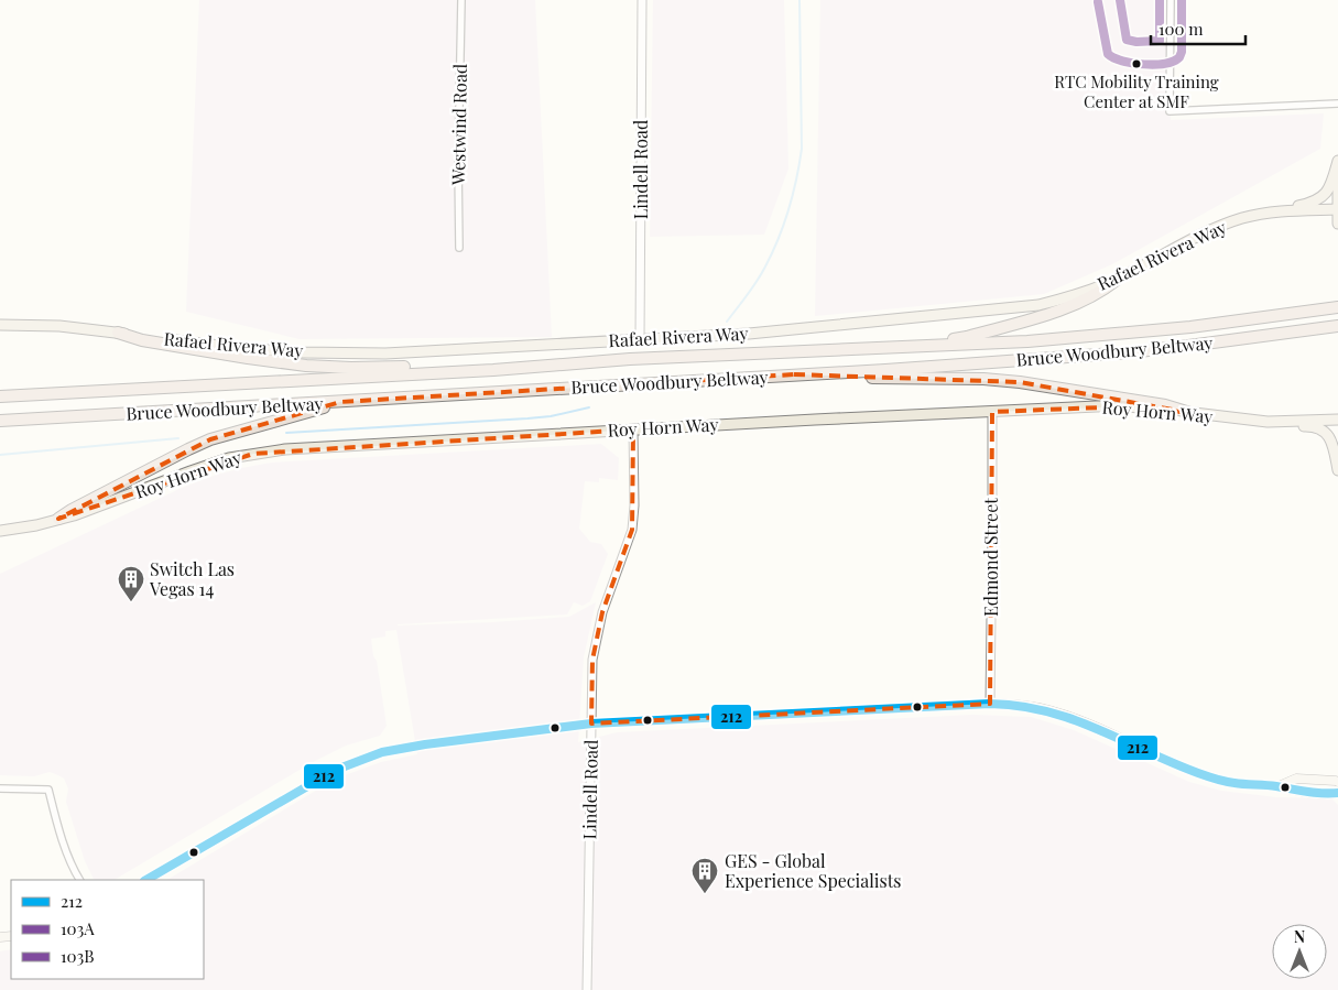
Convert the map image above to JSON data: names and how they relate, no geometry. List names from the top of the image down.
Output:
{
  "streets": {
    "highway": ["Bruce Woodbury Beltway"],
    "main road": ["Rafael Rivera Way", "Roy Horn Way"],
    "street": ["Westwind Road", "Lindell Road", "Edmond Street"]
  },
  "crossings": [
    ["Lindell Road", "Rafael Rivera Way"],
    ["Lindell Road", "Roy Horn Way"],
    ["Roy Horn Way", "Edmond Street"]
  ],
  "places": {
    "other": ["RTC Mobility Training Center at SMF"],
    "building": ["Switch Las Vegas 14", "GES - Global Experience Specialists"]
  },
  "lines": ["transit line 103A", "transit line 103B", "transit line 212"],
  "legend": ["212", "103A", "103B"],
  "scale_bar": "100 m",
  "north": "top"
}
